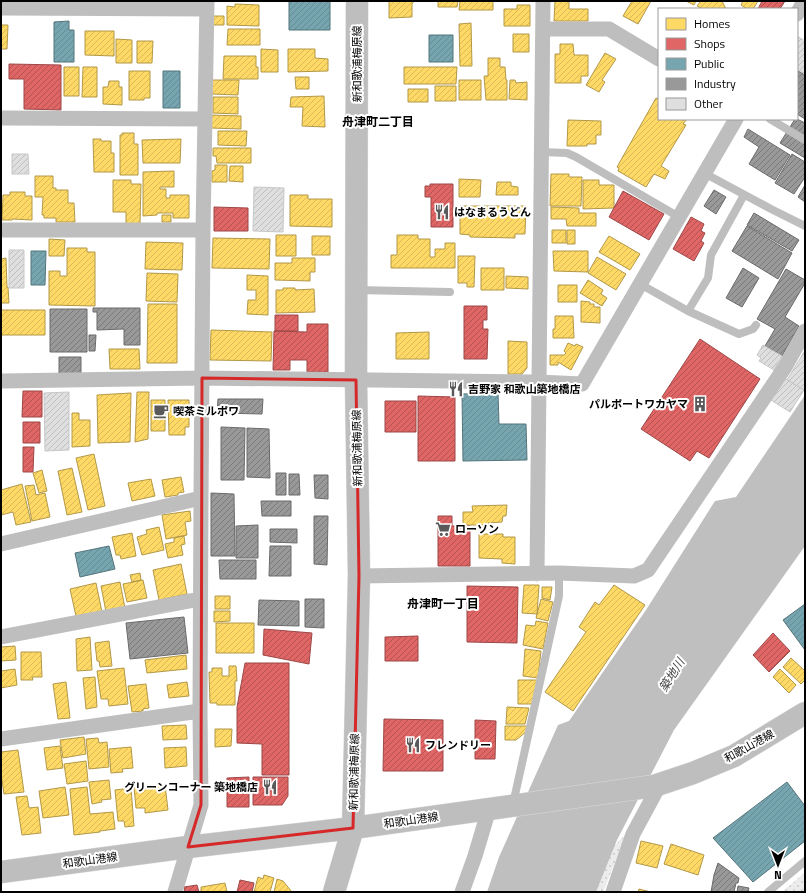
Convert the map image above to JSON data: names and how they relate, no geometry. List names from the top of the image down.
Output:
{
  "streets": {
    "main road": ["新和歌浦梅原線", "和歌山港線"]
  },
  "crossings": [
    ["新和歌浦梅原線", "和歌山港線"]
  ],
  "districts": ["舟津町二丁目", "舟津町一丁目"],
  "water": ["築地川"],
  "places": {
    "restaurant": [
      "はなまるうどん",
      "吉野家 和歌山築地橋店",
      "フレンドリー",
      "グリーンコーナー 築地橋店"
    ],
    "building": ["パルポートワカヤマ"],
    "cafe": ["喫茶ミルポワ"],
    "supermarket": ["ローソン"]
  },
  "legend": [
    "Homes",
    "Shops",
    "Public",
    "Industry",
    "Other"
  ],
  "north": "bottom"
}
